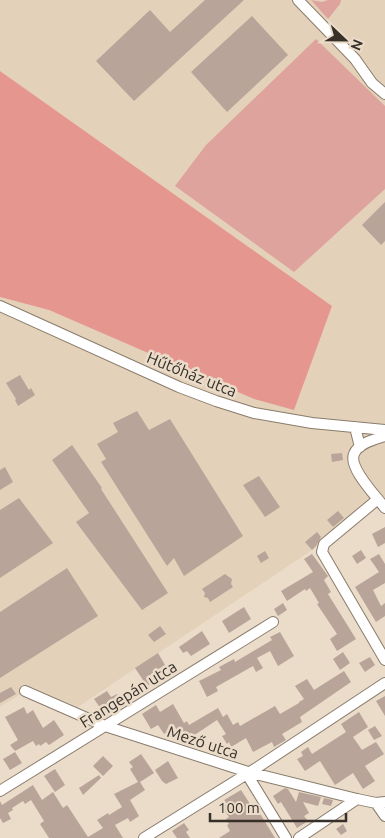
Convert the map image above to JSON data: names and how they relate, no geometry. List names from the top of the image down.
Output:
{
  "streets": {
    "street": ["Hűtőház utca", "Frangepán utca", "Mező utca"]
  },
  "crossings": [
    ["Frangepán utca", "Mező utca"]
  ],
  "scale_bar": "100 m",
  "north": "right"
}
